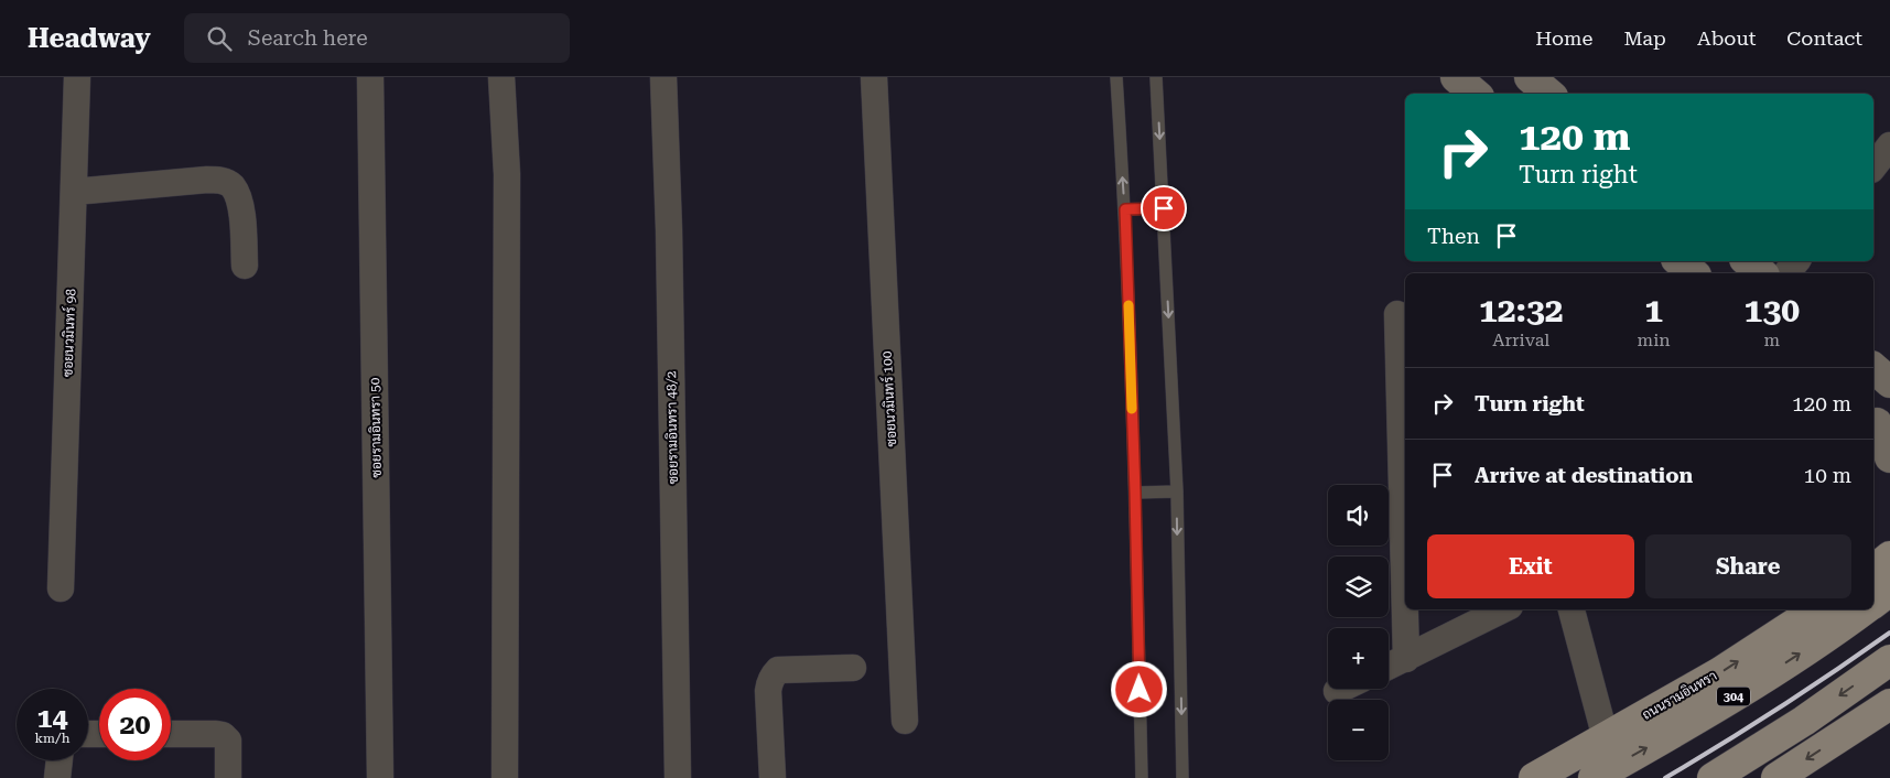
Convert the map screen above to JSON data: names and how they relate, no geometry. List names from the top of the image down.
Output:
{
  "streets": {
    "main road": ["ถนนรามอินทรา", "304"],
    "street": [
      "ซอยนวมินทร์ 98",
      "ซอยนวมินทร์ 100",
      "ซอยรามอินทรา 50",
      "ซอยรามอินทรา 48/2"
    ]
  },
  "page": {
    "header": "Headway",
    "search": "Search here",
    "nav": [
      "Home",
      "Map",
      "About",
      "Contact"
    ],
    "turn": ["120 m", "Turn right"],
    "then": "Then",
    "eta": [
      "12:32",
      "Arrival",
      "1",
      "min",
      "130",
      "m"
    ],
    "list": [
      {
        "name": "Turn right",
        "value": "120 m"
      },
      {
        "name": "Arrive at destination",
        "value": "10 m"
      }
    ],
    "map_buttons": ["+", "−"],
    "buttons": ["Exit", "Share"],
    "speed": "14 km/h",
    "limit": "20"
  }
}
